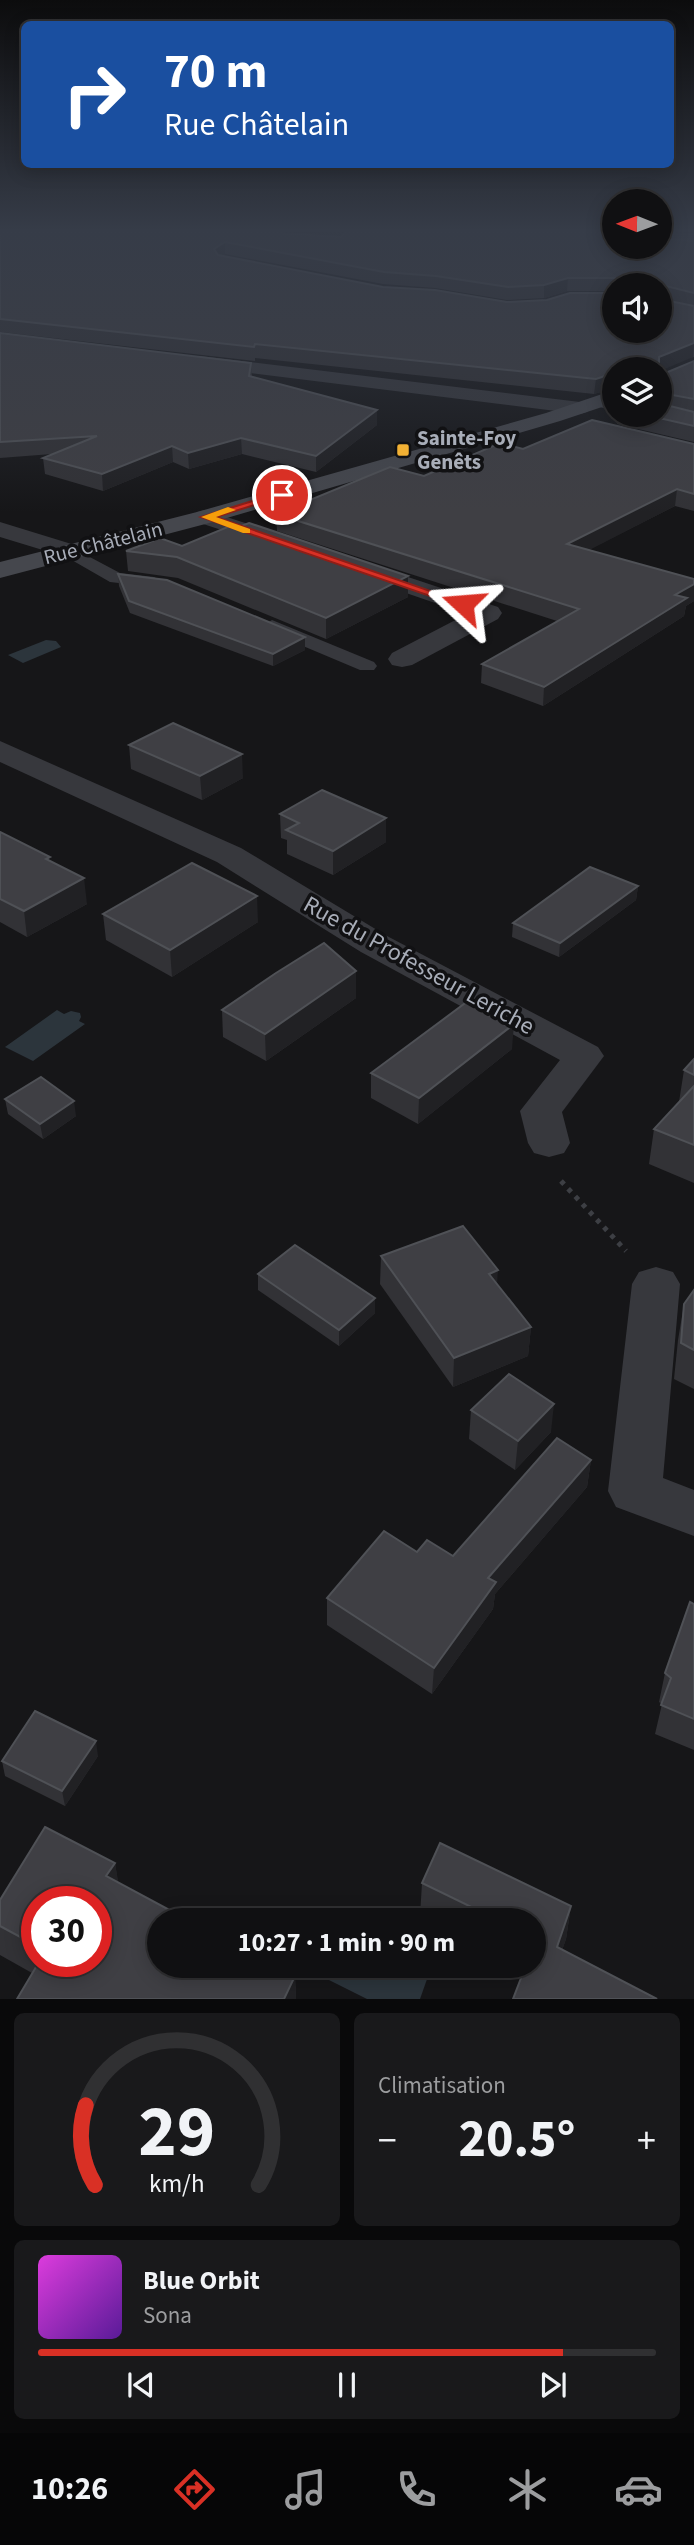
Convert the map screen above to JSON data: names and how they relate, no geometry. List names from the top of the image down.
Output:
{
  "streets": {
    "street": ["Rue Châtelain", "Rue du Professeur Leriche"]
  },
  "places": {
    "transit": ["Sainte-Foy Genêts"]
  },
  "north": "left",
  "page": {
    "turn": ["70 m", "Rue Châtelain"],
    "limit": "30",
    "trip": "10:27 · 1 min · 90 m",
    "tile": "Climatisation",
    "heat": ["−", "20.5°", "+"],
    "song": ["Blue Orbit", "Sona"],
    "tabs": "10:26",
    "gauge": ["29", "km/h"]
  }
}
